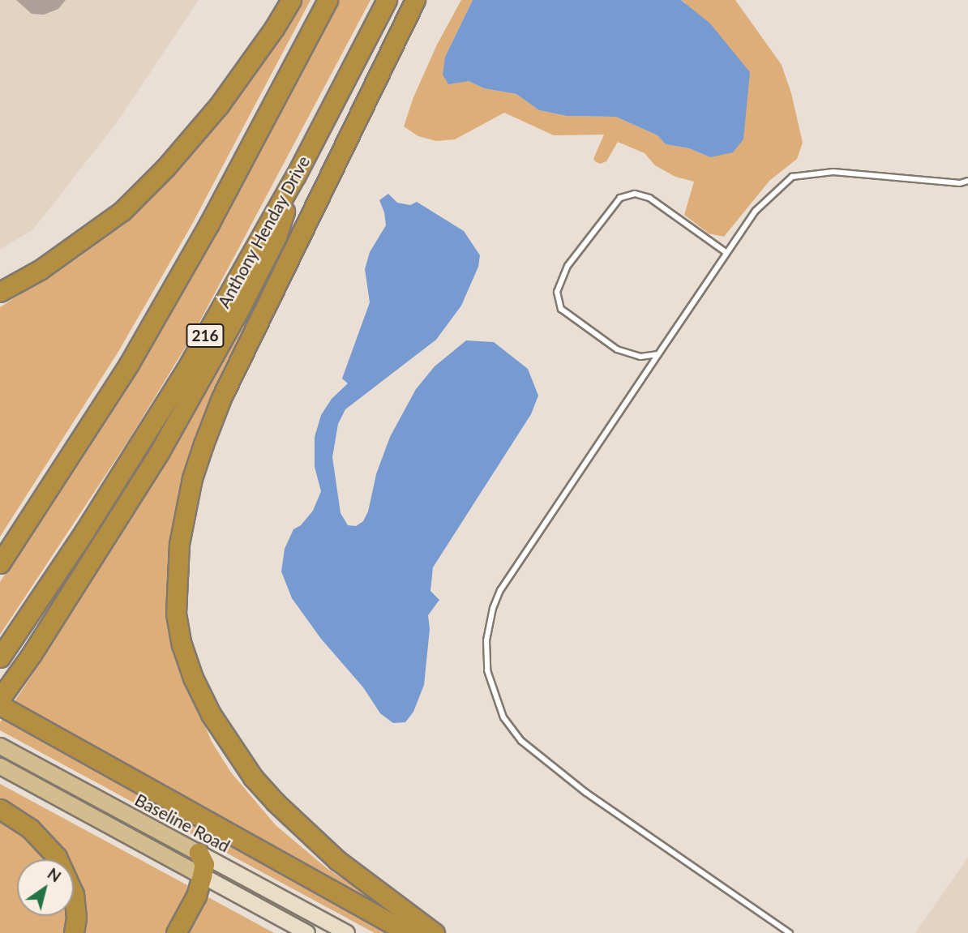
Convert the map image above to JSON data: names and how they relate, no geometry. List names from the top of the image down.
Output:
{
  "streets": {
    "highway": ["Anthony Henday Drive", "216"],
    "main road": ["Baseline Road"]
  },
  "north": "top right"
}
